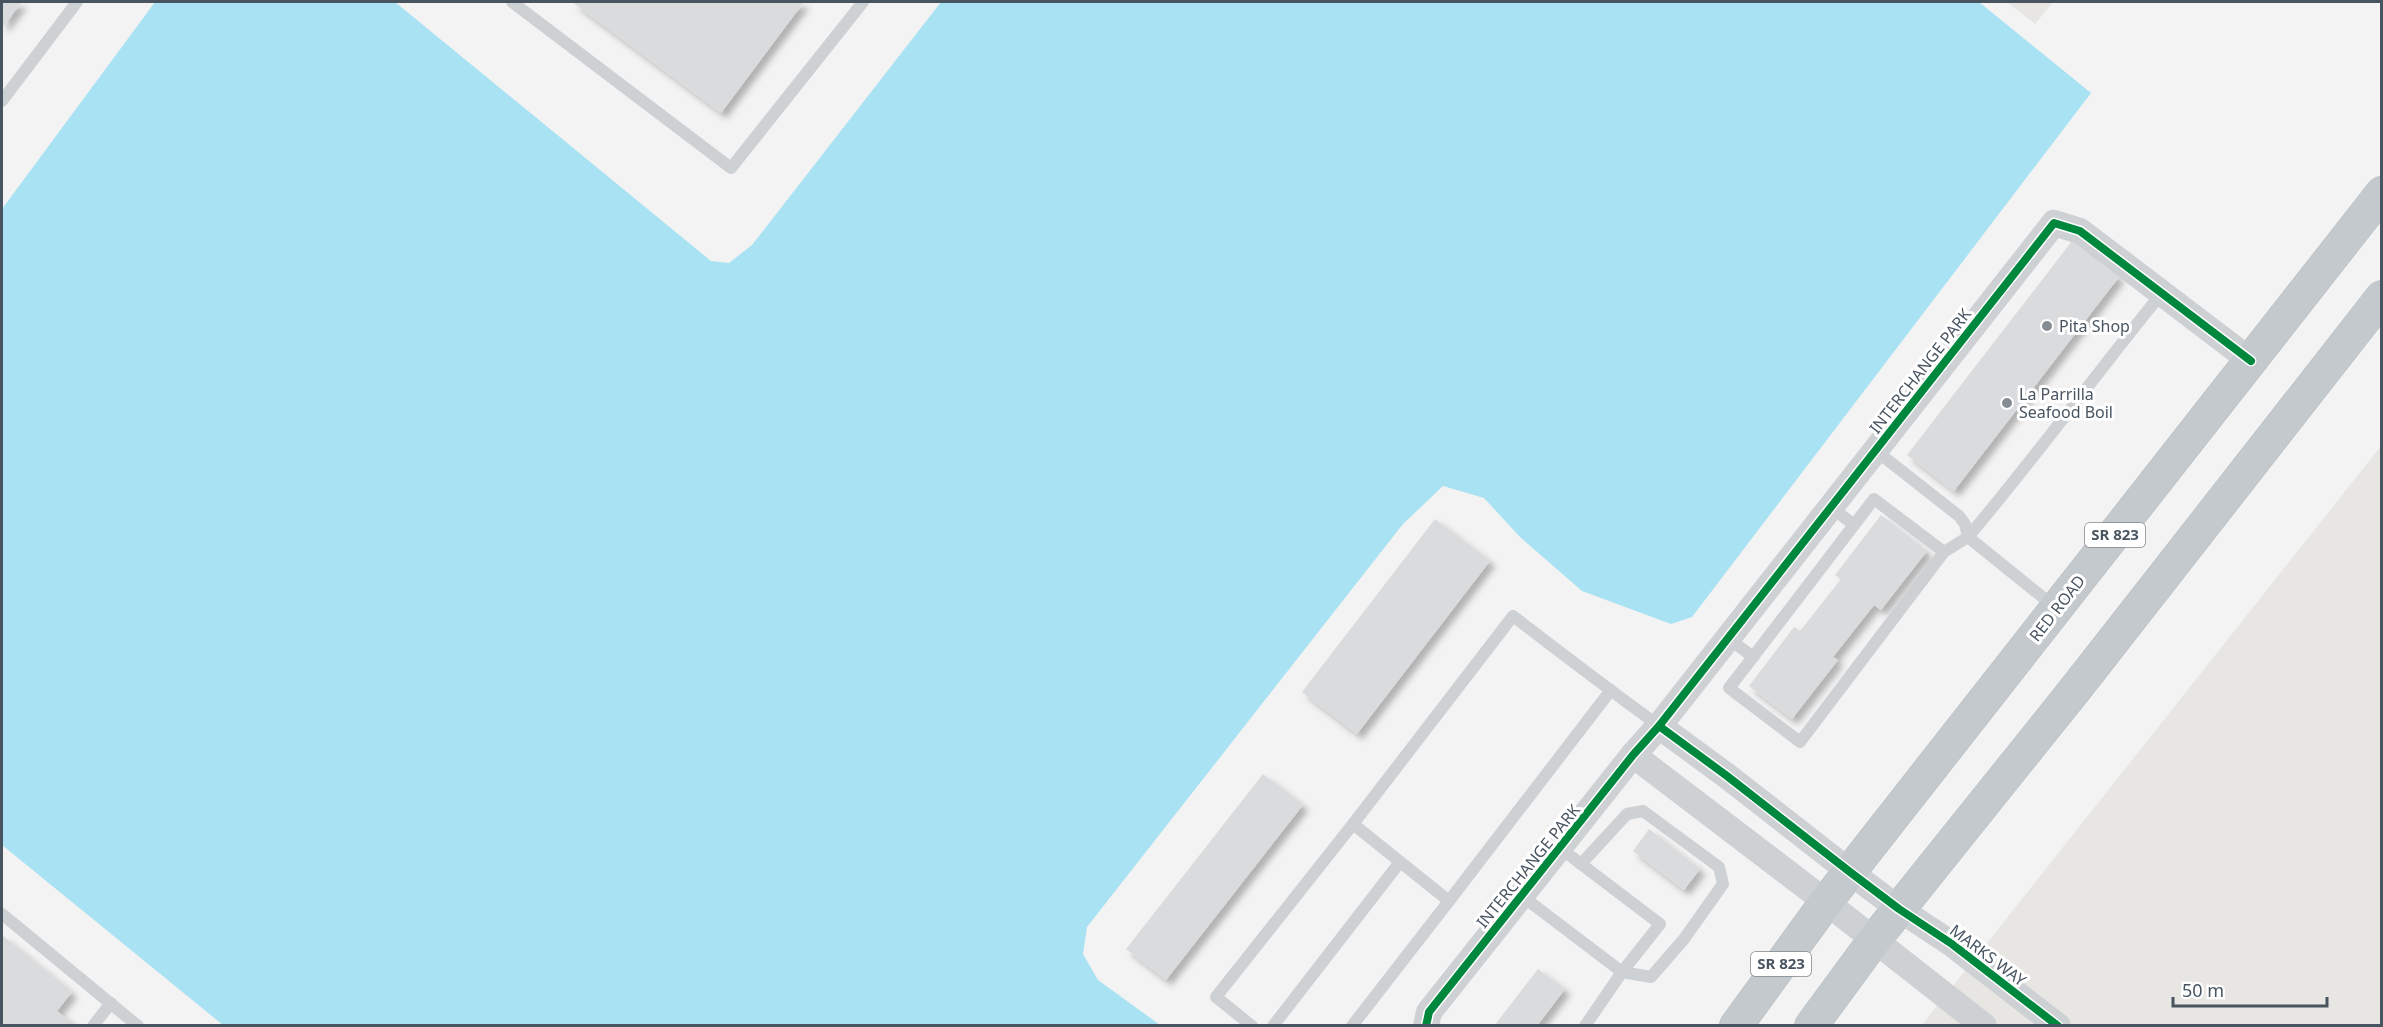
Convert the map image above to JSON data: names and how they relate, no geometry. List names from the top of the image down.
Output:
{
  "streets": {
    "highway": ["SR 823", "RED ROAD"],
    "street": ["INTERCHANGE PARK", "MARKS WAY"]
  },
  "crossings": [
    ["INTERCHANGE PARK", "RED ROAD"]
  ],
  "places": ["Pita Shop", "La Parrilla Seafood Boil"],
  "scale_bar": "50 m"
}
